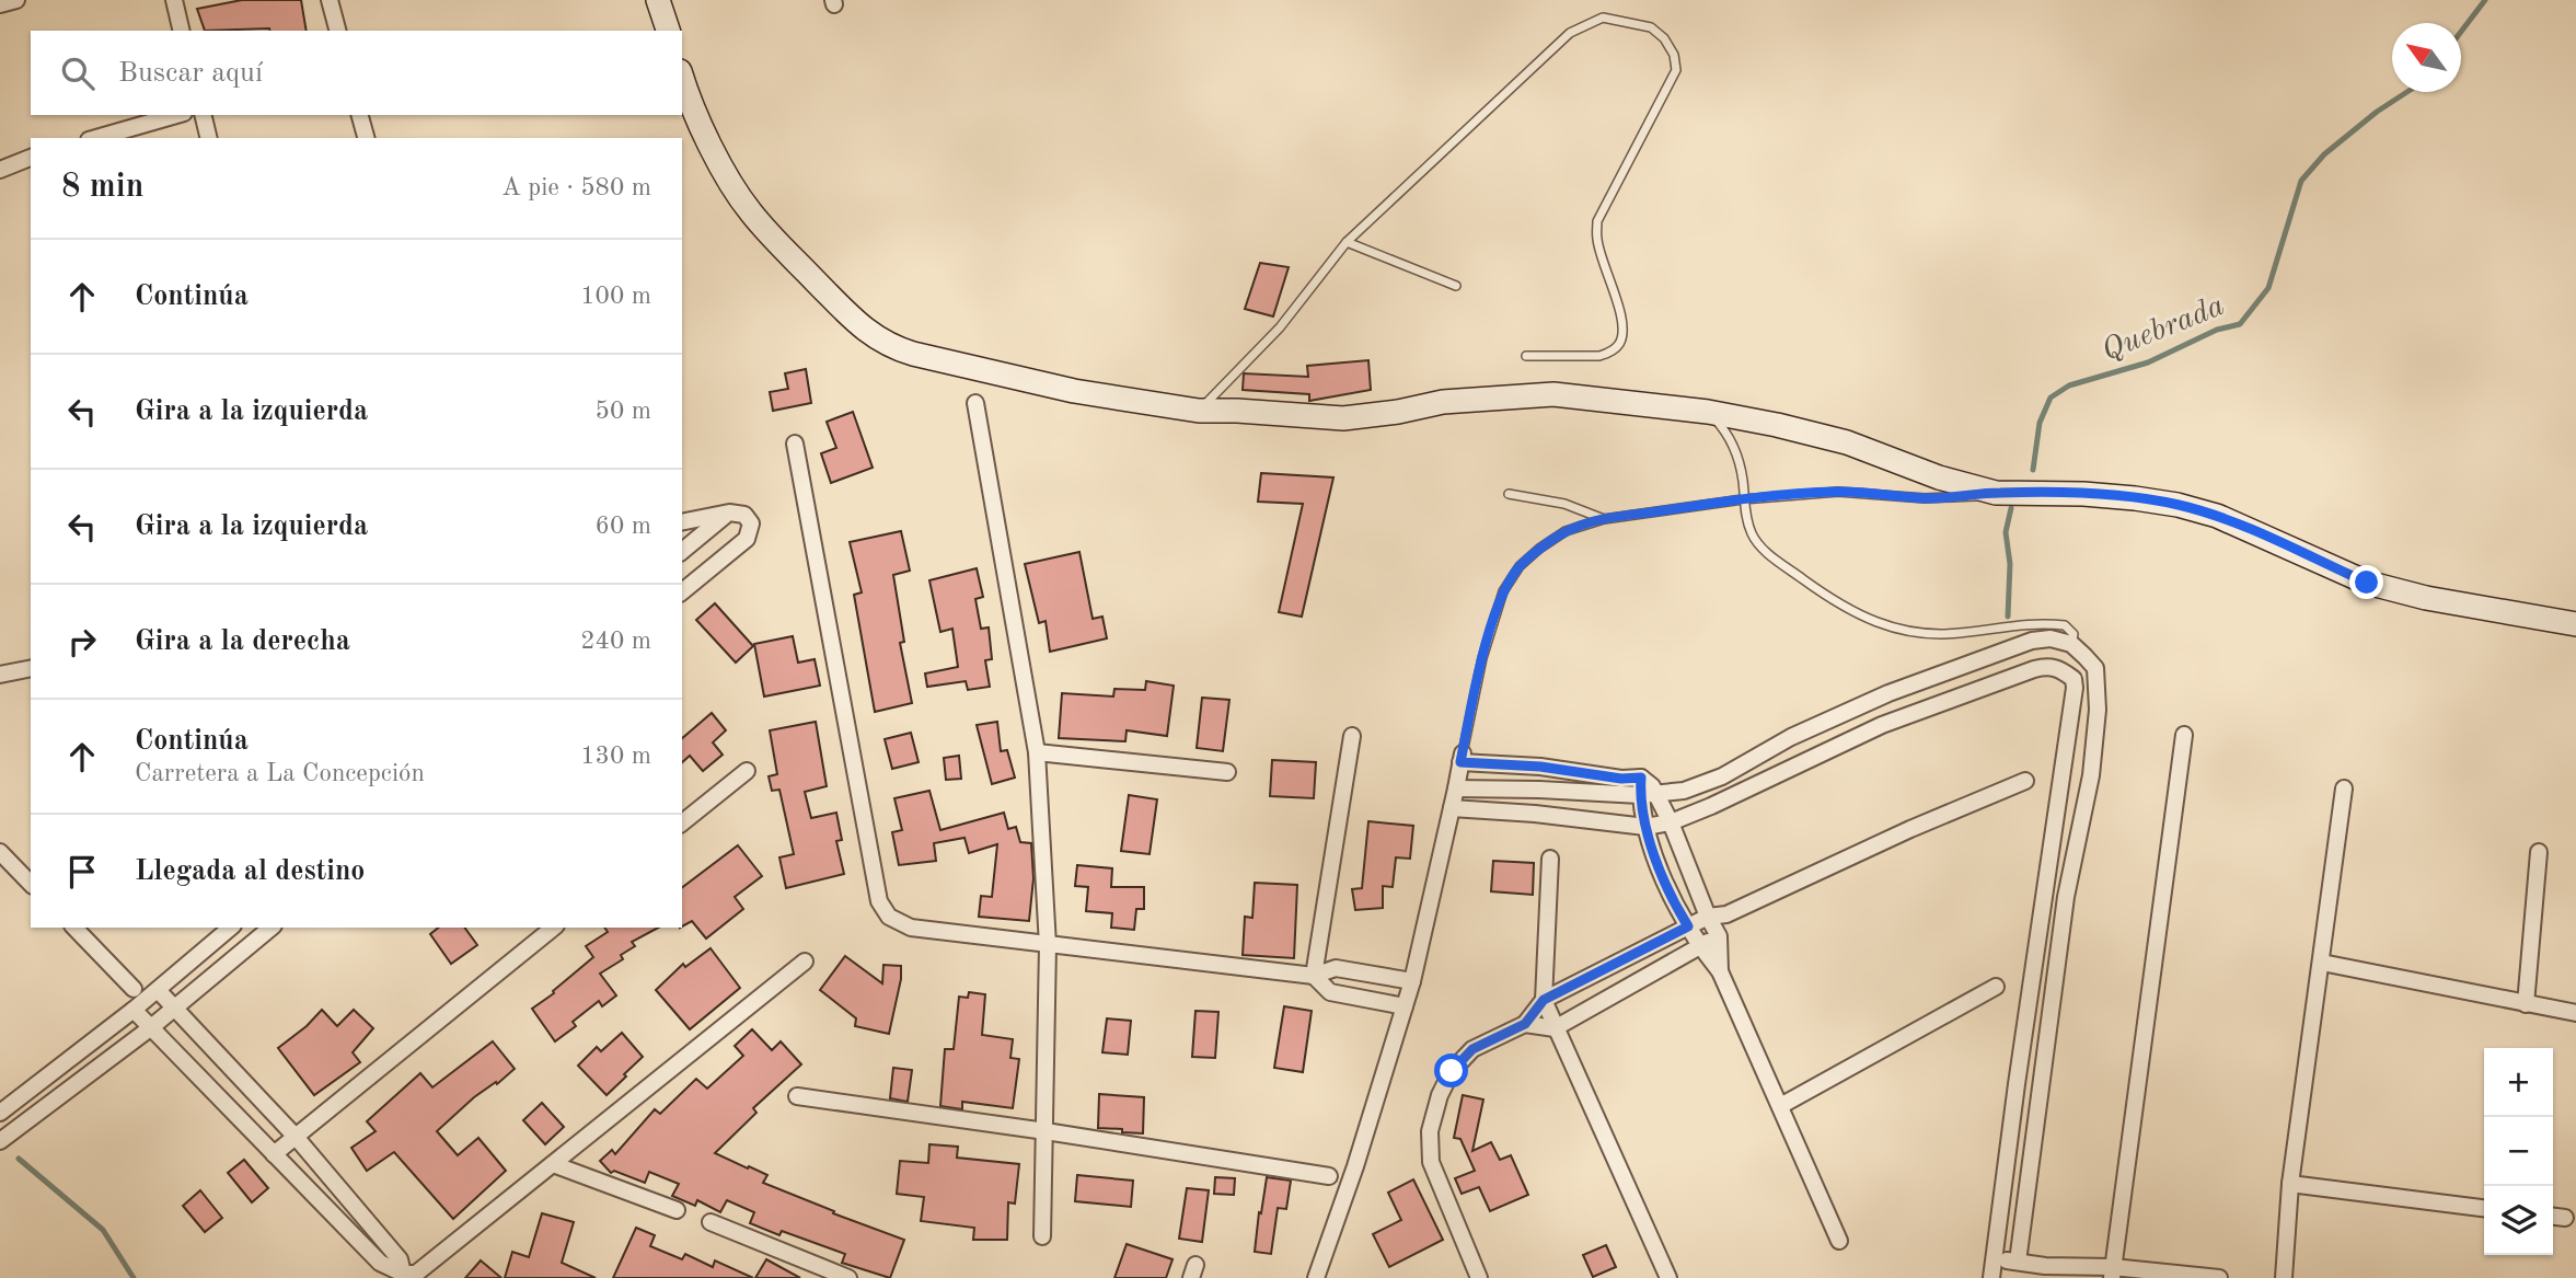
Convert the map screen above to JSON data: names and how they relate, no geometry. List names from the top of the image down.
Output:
{
  "water": ["Quebrada"],
  "north": "top left",
  "page": {
    "search": "Buscar aquí",
    "heading": ["8 min", "A pie · 580 m"],
    "list": [
      ["Continúa", "100 m"],
      ["Gira a la izquierda", "50 m"],
      ["Gira a la izquierda", "60 m"],
      ["Gira a la derecha", "240 m"],
      ["Continúa", "Carretera a La Concepción", "130 m"],
      "Llegada al destino"
    ],
    "map_buttons": ["+", "−"]
  }
}
